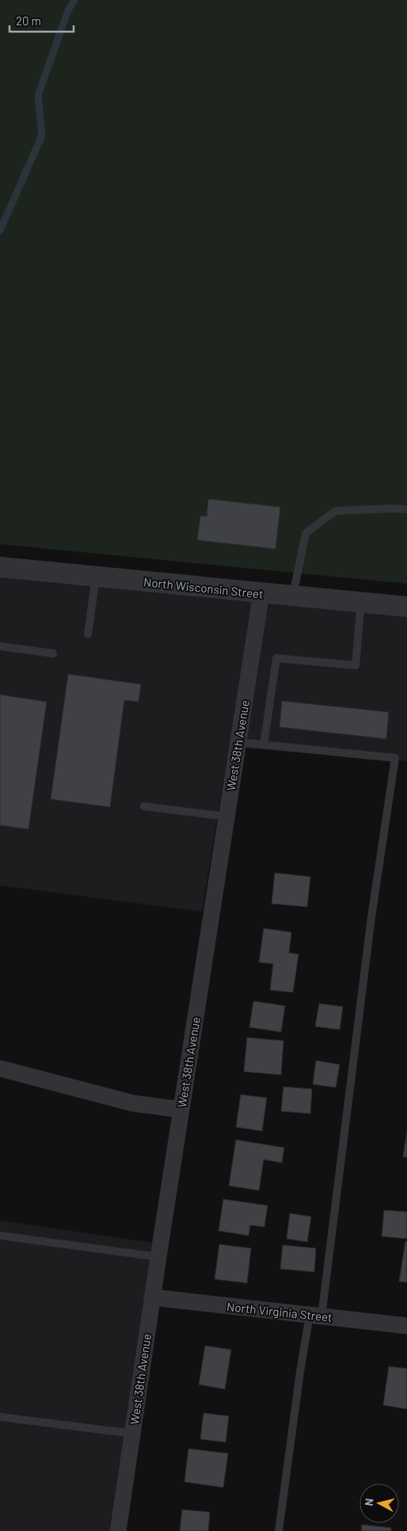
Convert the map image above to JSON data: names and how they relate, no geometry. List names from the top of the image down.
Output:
{
  "streets": {
    "street": ["North Wisconsin Street", "West 38th Avenue", "North Virginia Street"]
  },
  "crossings": [
    ["North Wisconsin Street", "West 38th Avenue"],
    ["West 38th Avenue", "North Virginia Street"]
  ],
  "scale_bar": "20 m",
  "north": "left"
}
